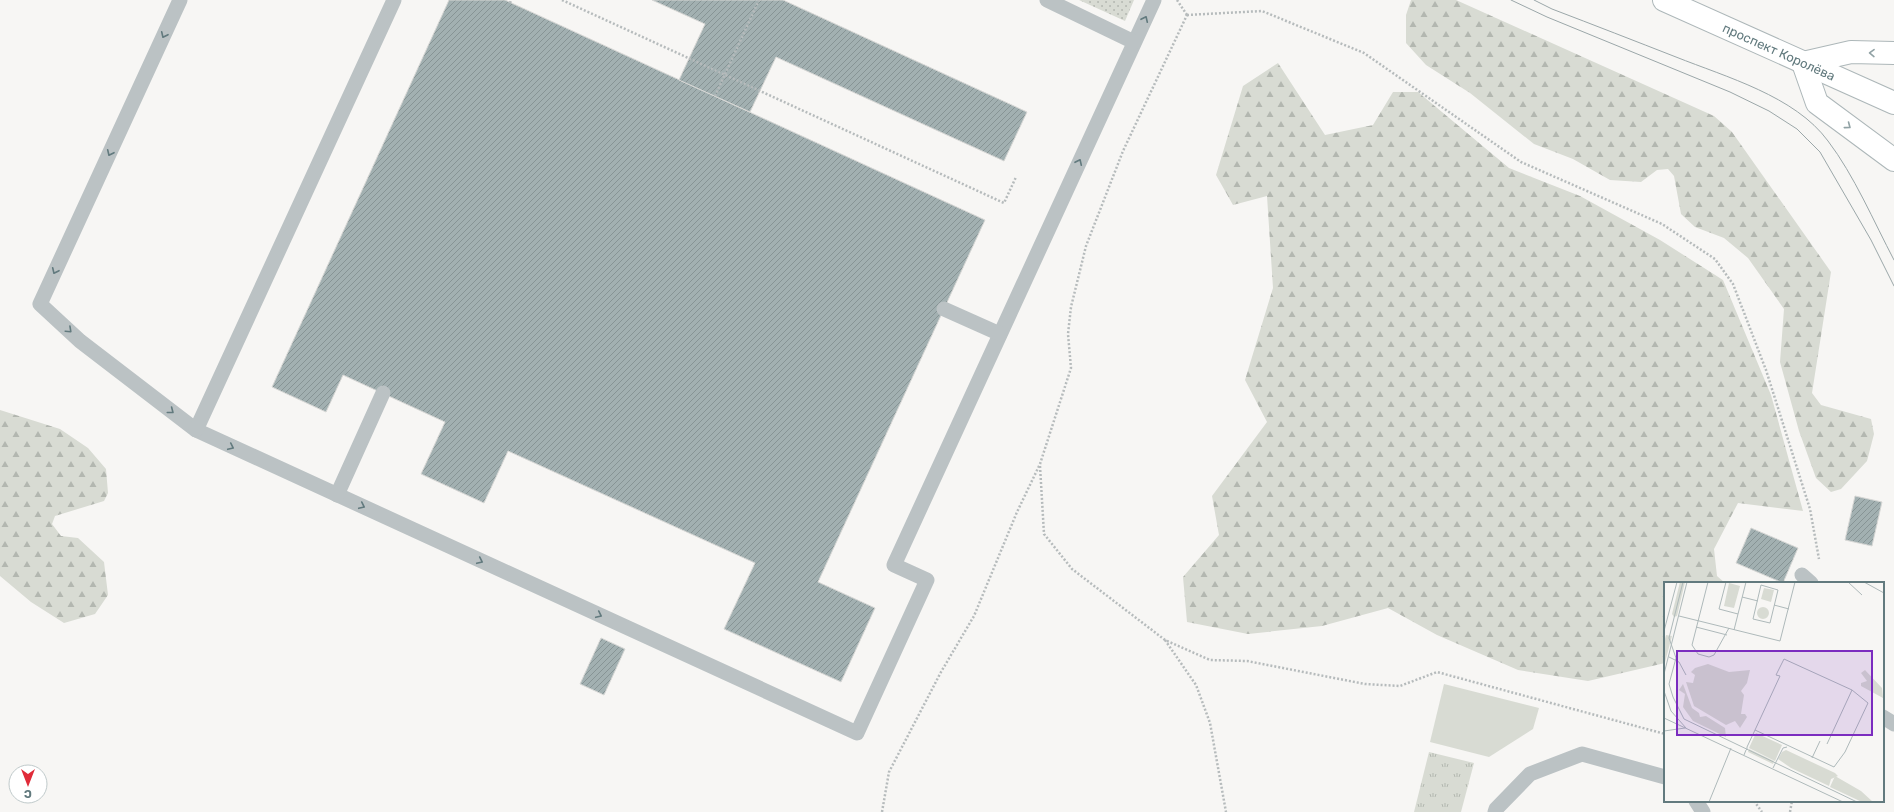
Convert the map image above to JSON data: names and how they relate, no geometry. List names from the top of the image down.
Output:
{
  "streets": {
    "main road": ["проспект Королёва"]
  },
  "north": "bottom"
}
